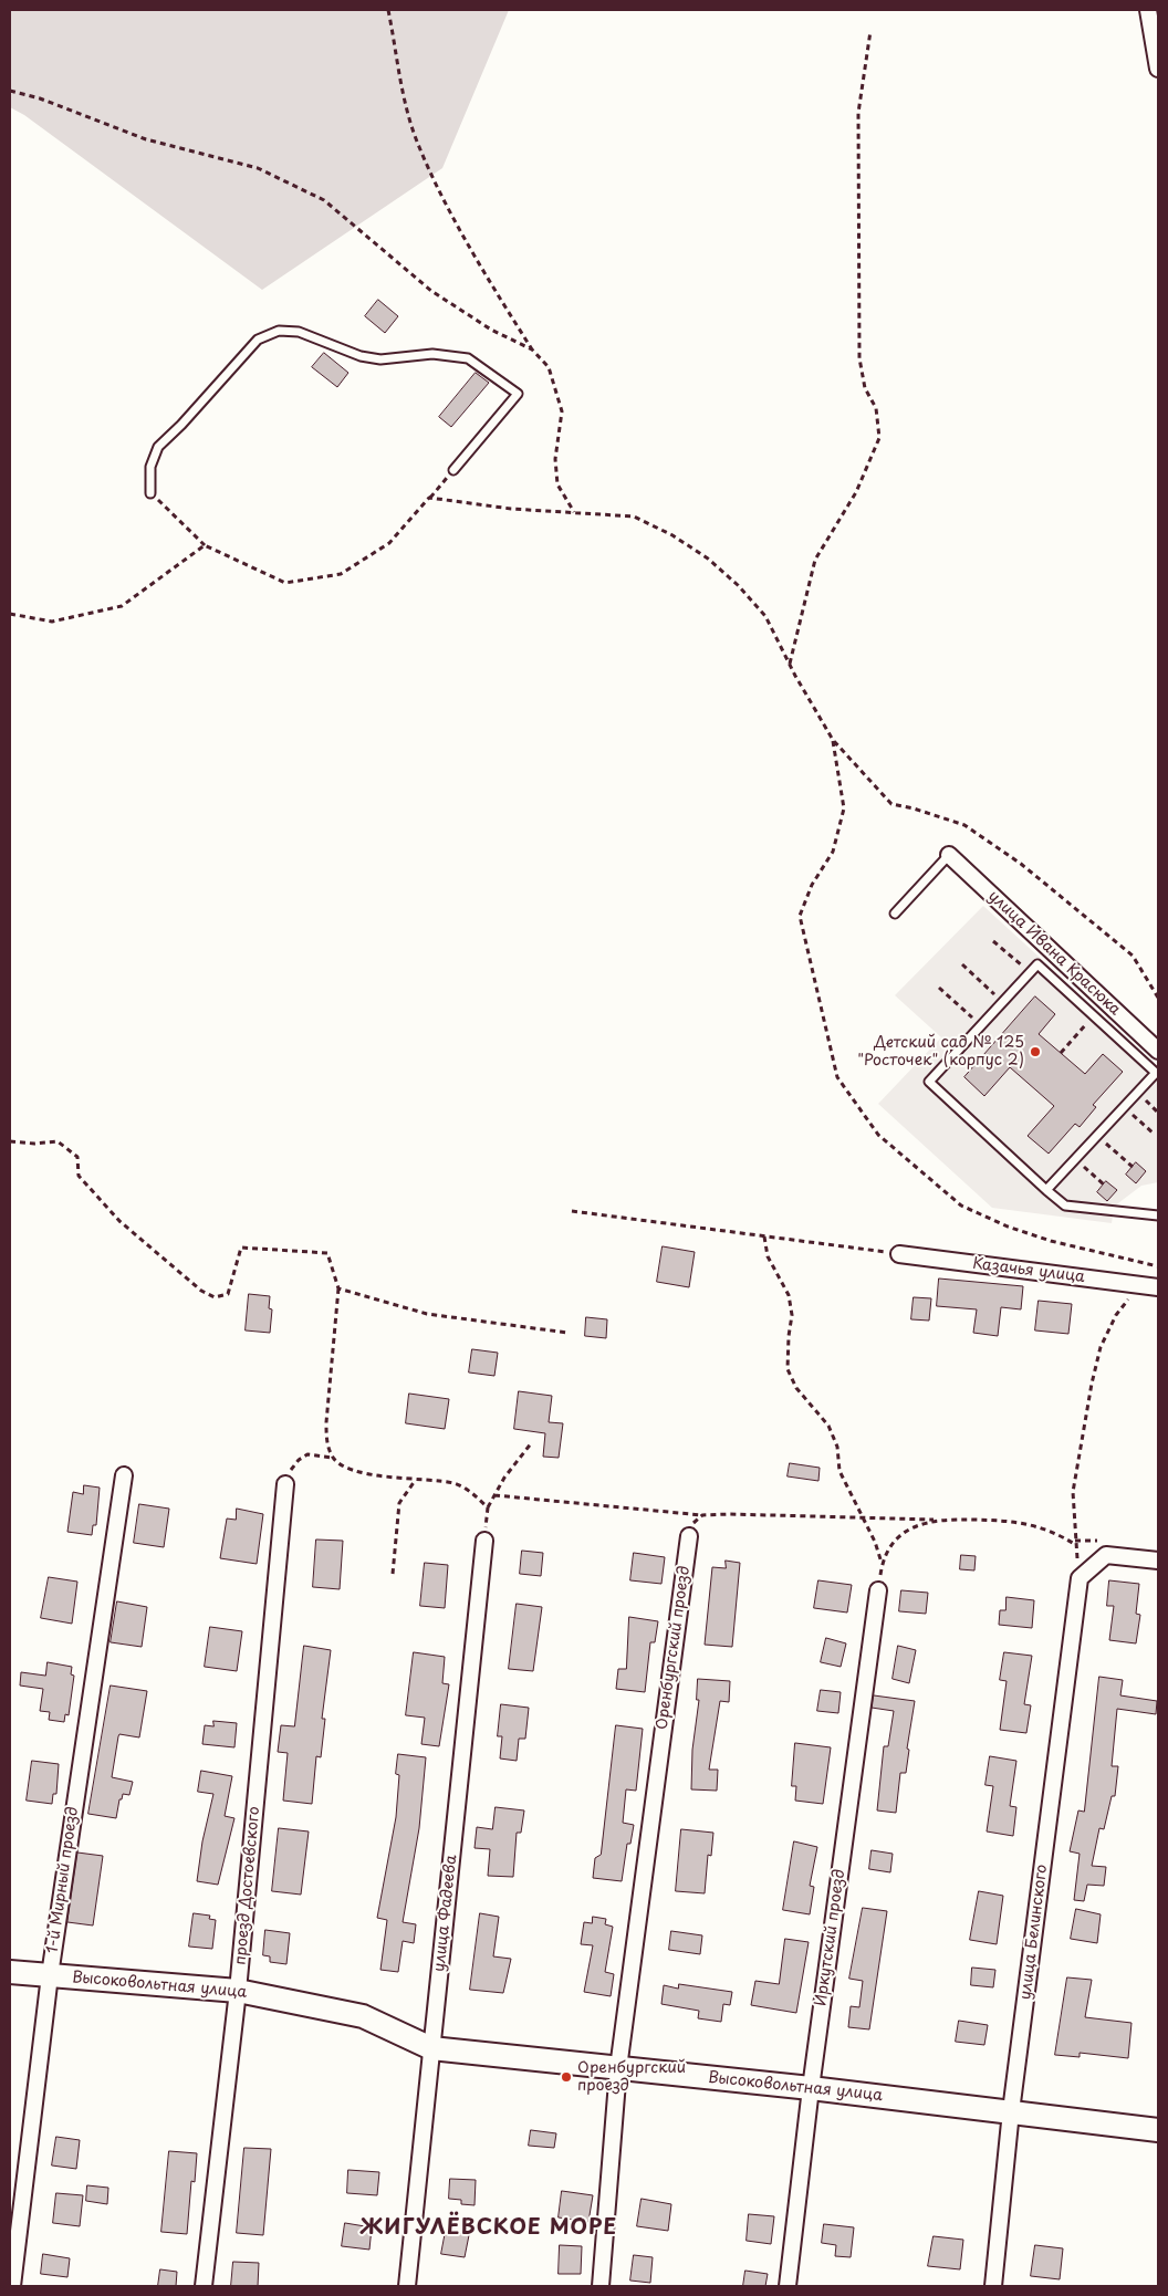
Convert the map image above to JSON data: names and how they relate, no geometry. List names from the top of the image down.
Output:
{
  "streets": {
    "street": [
      "улица Ивана Красюка",
      "Казачья улица",
      "Оренбургский проезд",
      "1-й Мирный проезд",
      "проезд Достоевского",
      "улица Фадеева",
      "улица Белинского",
      "Иркутский проезд",
      "Высоковольтная улица"
    ]
  },
  "crossings": [
    ["Оренбургский проезд", "Высоковольтная улица"],
    ["1-й Мирный проезд", "Высоковольтная улица"],
    ["проезд Достоевского", "Высоковольтная улица"],
    ["улица Фадеева", "Высоковольтная улица"],
    ["улица Белинского", "Высоковольтная улица"],
    ["Иркутский проезд", "Высоковольтная улица"]
  ],
  "districts": ["ЖИГУЛЁВСКОЕ МОРЕ"],
  "places": ["Детский сад № 125 \"Росточек\" (корпус 2)", "Оренбургский проезд"]
}
